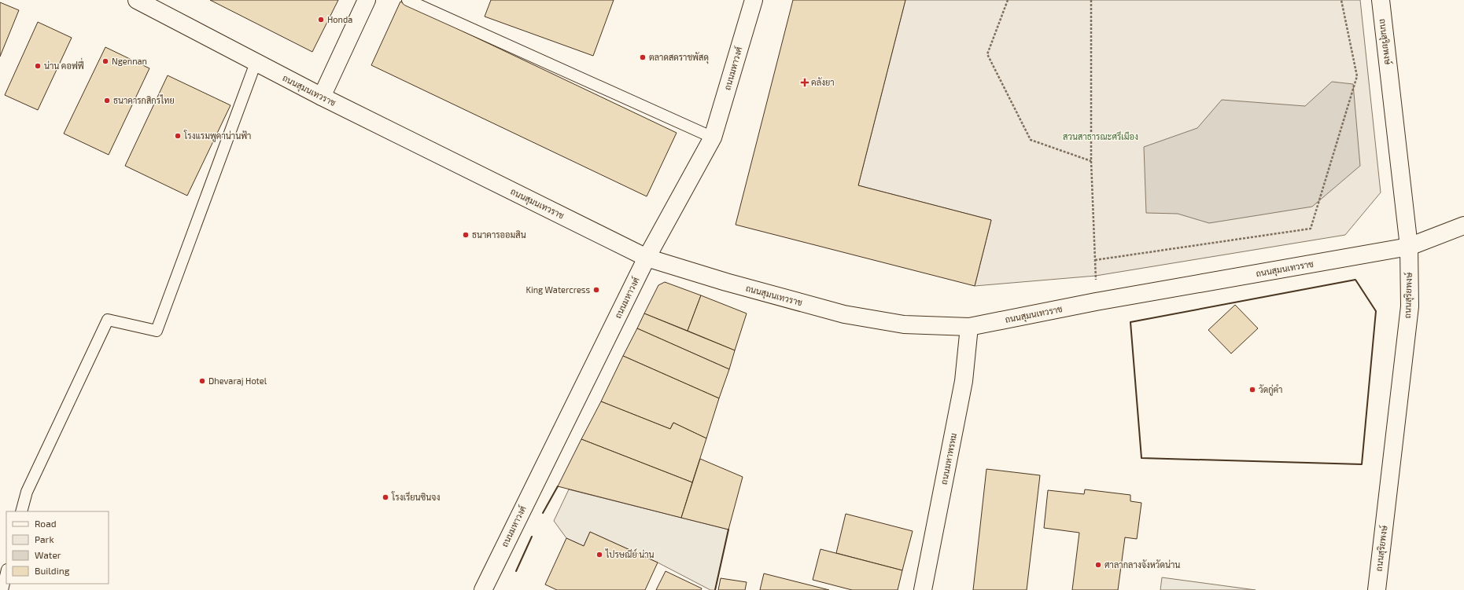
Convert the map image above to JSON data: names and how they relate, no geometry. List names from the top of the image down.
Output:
{
  "streets": {
    "street": [
      "ถนนสุริยพงษ์",
      "ถนนมหาวงศ์",
      "ถนนสุมนเทวราช",
      "ถนนมหาพรหม"
    ]
  },
  "crossings": [
    ["ถนนสุริยพงษ์", "ถนนสุมนเทวราช"],
    ["ถนนมหาวงศ์", "ถนนสุมนเทวราช"],
    ["ถนนสุมนเทวราช", "ถนนมหาพรหม"]
  ],
  "parks": ["สวนสาธารณะศรีเมือง"],
  "places": {
    "other": [
      "Honda",
      "ตลาดสดราชพัสดุ",
      "Ngennan",
      "น่าน คอฟฟี่",
      "ธนาคารกสิกรไทย",
      "โรงแรมพูคาน่านฟ้า",
      "ธนาคารออมสิน",
      "King Watercress",
      "Dhevaraj Hotel",
      "วัดกู่คำ",
      "โรงเรียนซินจง",
      "ไปรษณีย์ น่าน",
      "ศาลากลางจังหวัดน่าน"
    ],
    "health": ["คลังยา"]
  },
  "legend": [
    "Road",
    "Park",
    "Water",
    "Building"
  ]
}
